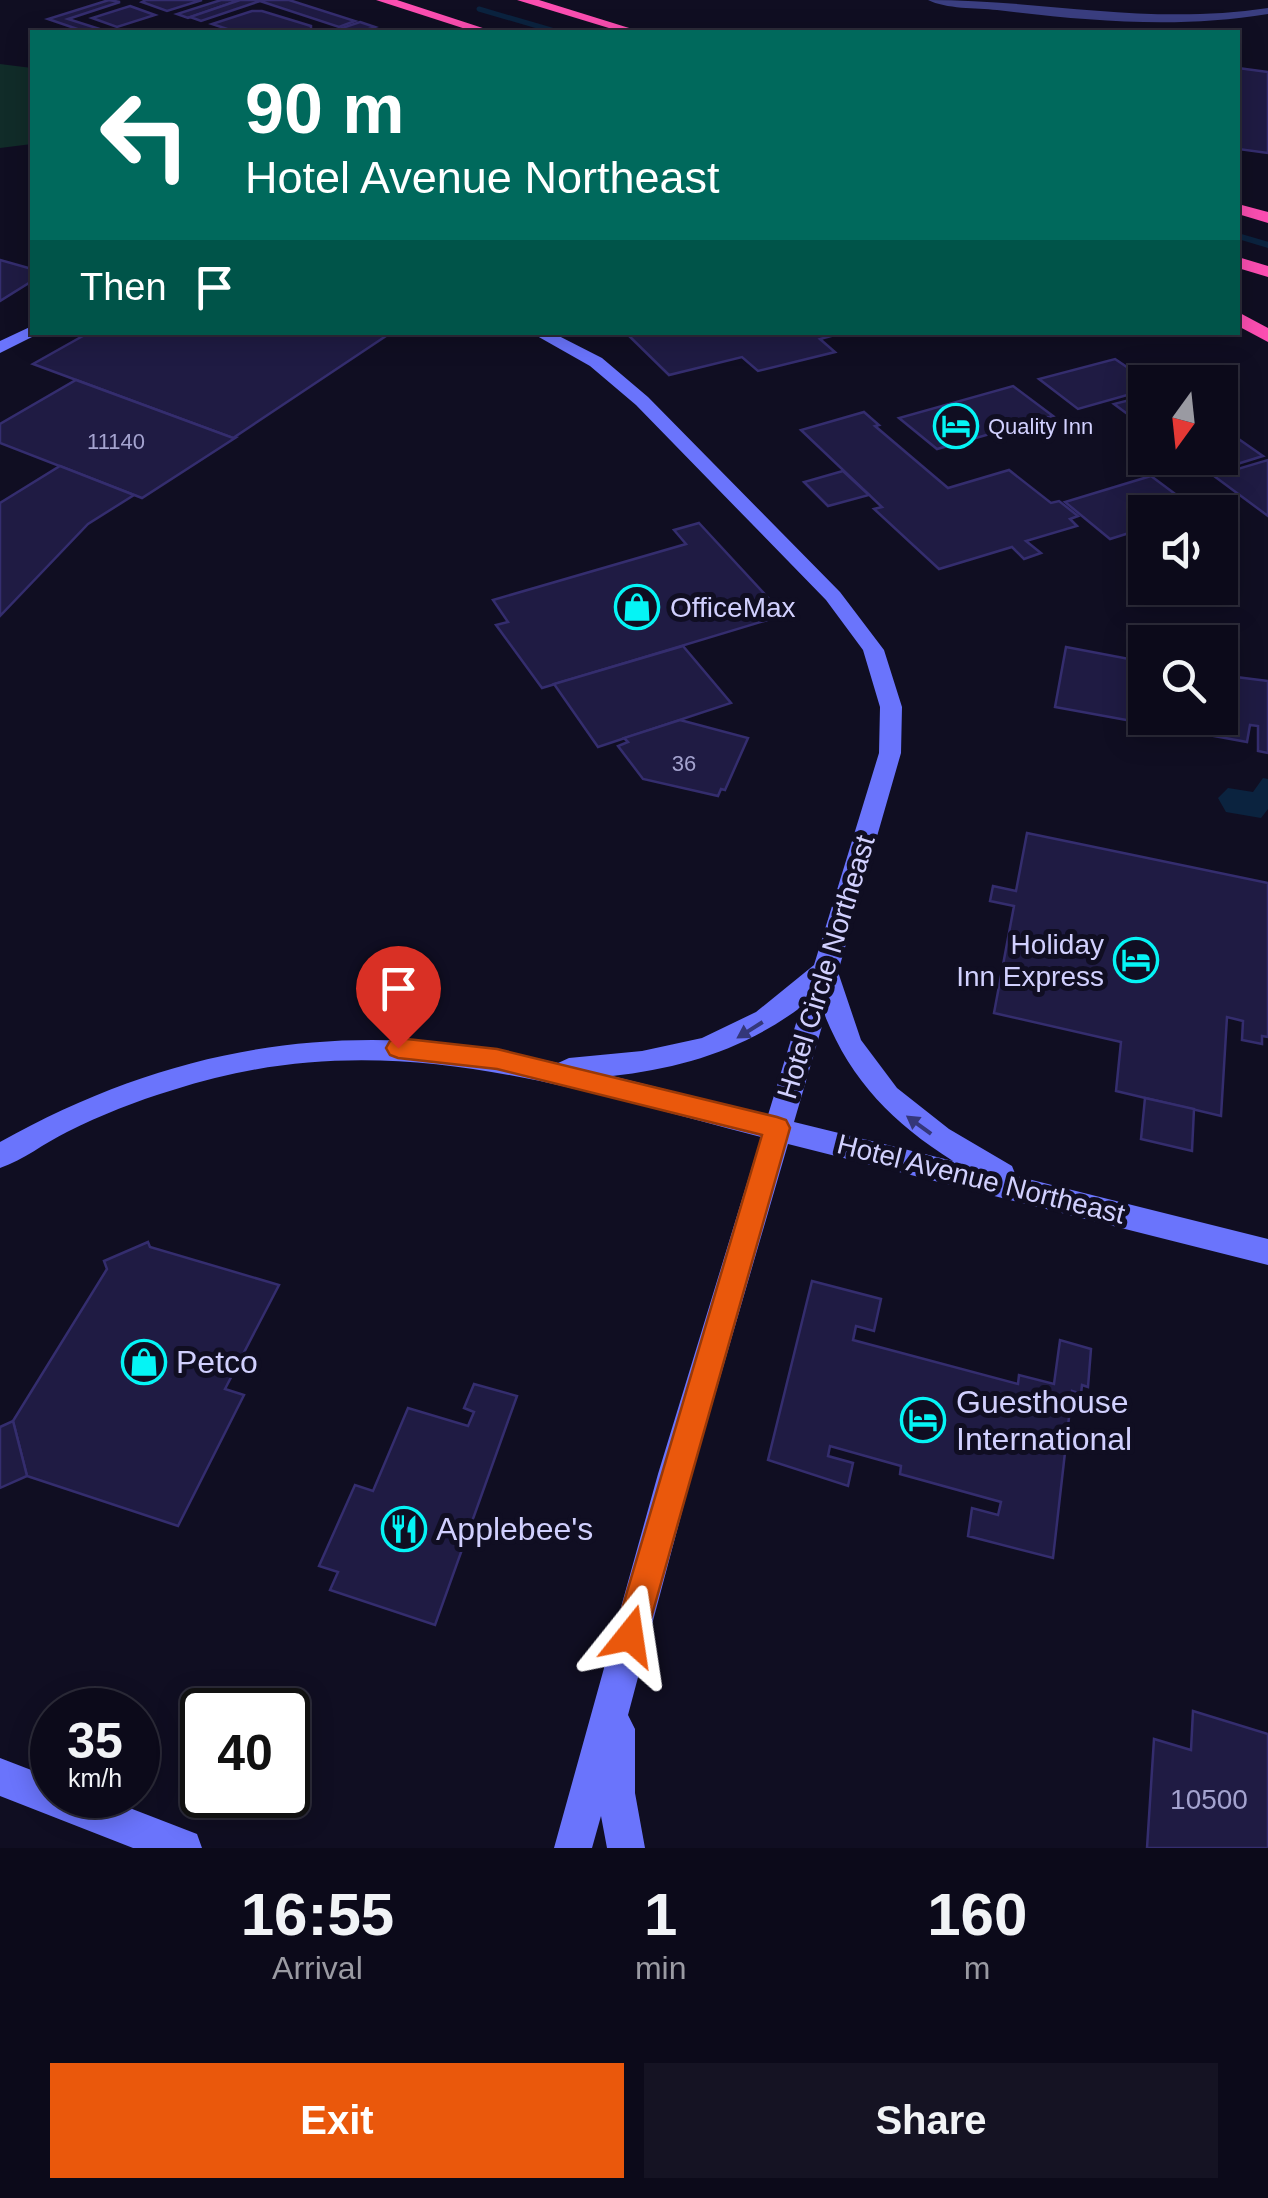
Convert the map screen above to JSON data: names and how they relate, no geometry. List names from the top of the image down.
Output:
{
  "streets": {
    "street": ["Hotel Circle Northeast", "Hotel Avenue Northeast"]
  },
  "crossings": [
    ["Hotel Circle Northeast", "Hotel Avenue Northeast"]
  ],
  "places": {
    "hotel": ["Quality Inn", "Holiday Inn Express", "Guesthouse International"],
    "shop": ["OfficeMax", "Petco"],
    "restaurant": ["Applebee's"]
  },
  "house_numbers": ["11140", "36", "10500"],
  "north": "bottom",
  "page": {
    "turn": ["90 m", "Hotel Avenue Northeast"],
    "then": "Then",
    "speed": "35 km/h",
    "limit": "40",
    "eta": [
      "16:55",
      "Arrival",
      "1",
      "min",
      "160",
      "m"
    ],
    "buttons": ["Exit", "Share"]
  }
}
